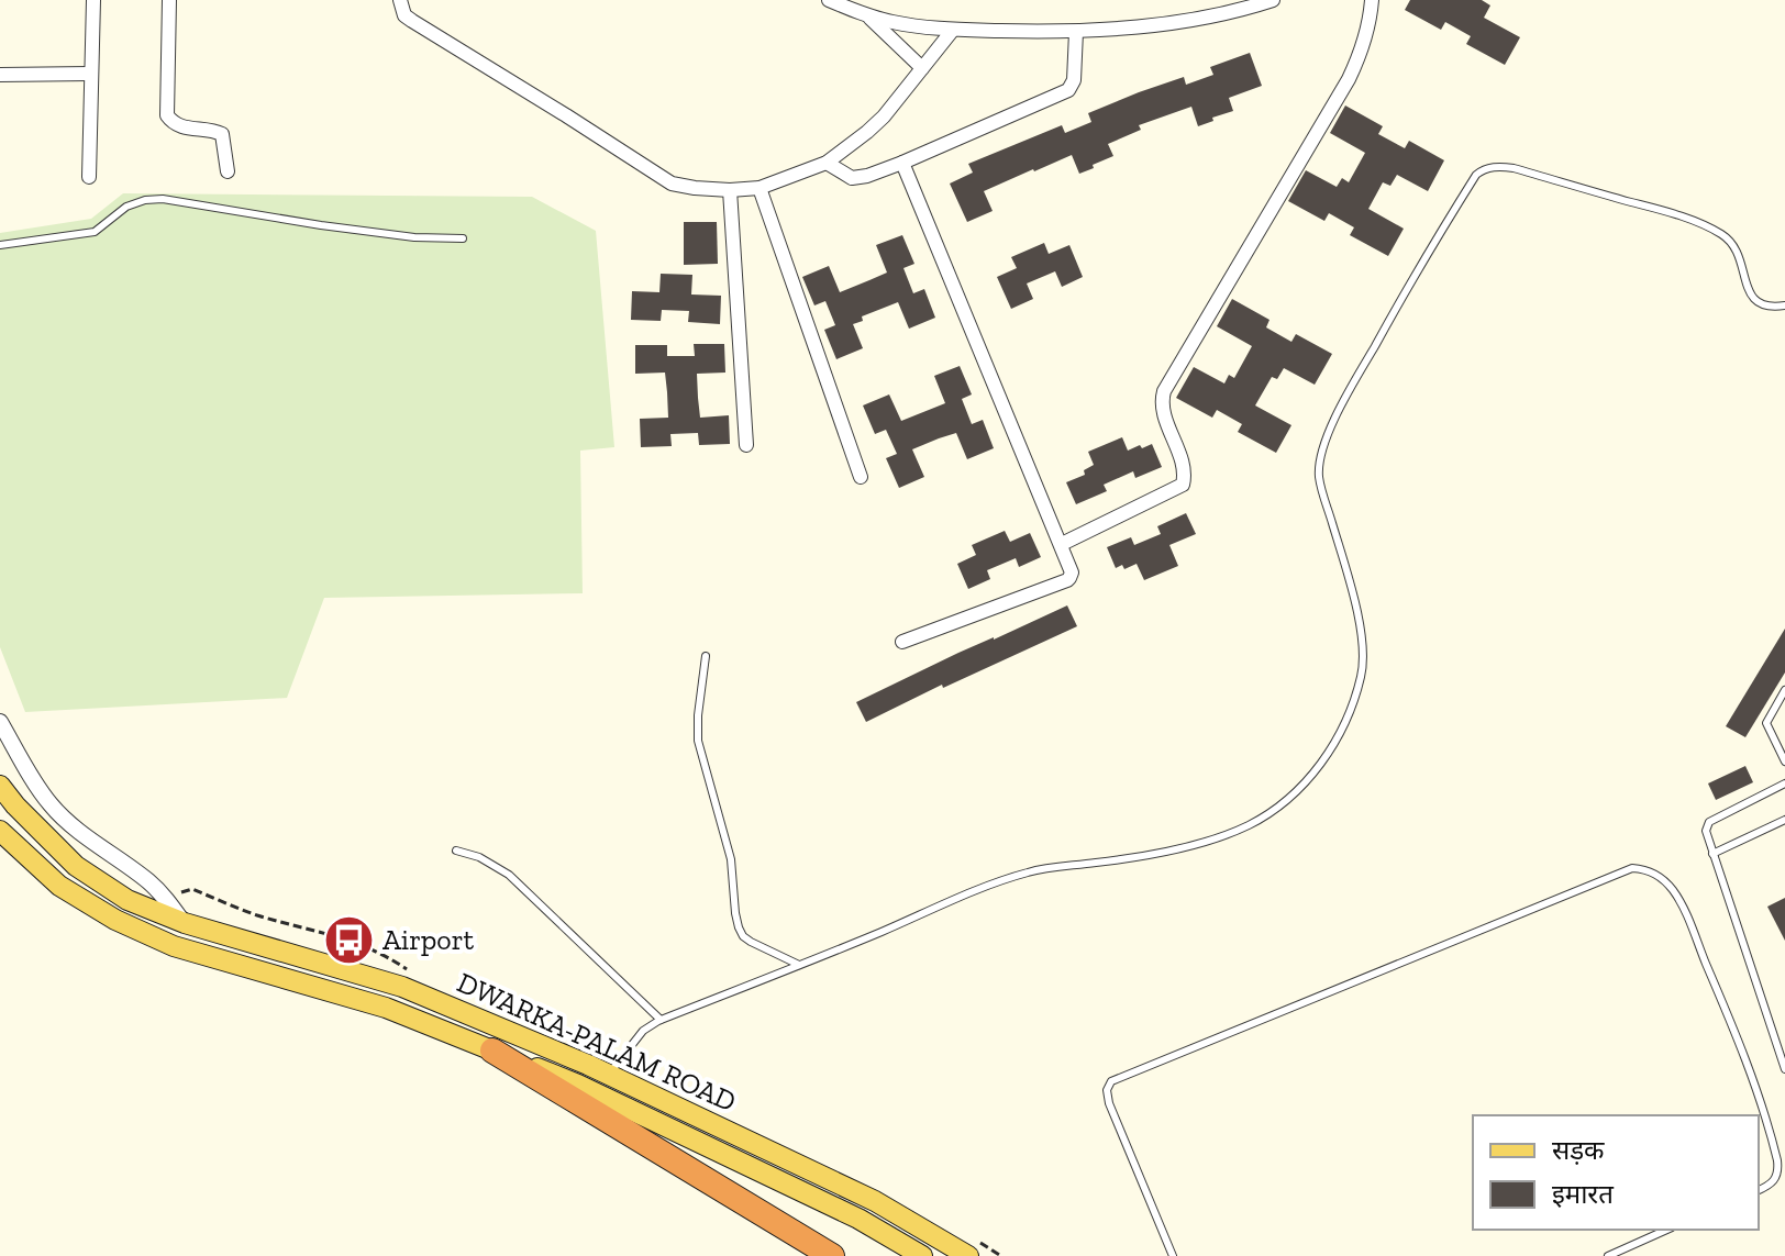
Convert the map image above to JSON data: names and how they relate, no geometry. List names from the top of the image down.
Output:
{
  "streets": {
    "main road": ["DWARKA-PALAM ROAD"]
  },
  "places": {
    "bus stop": ["Airport"]
  },
  "legend": ["सड़क", "इमारत"]
}
